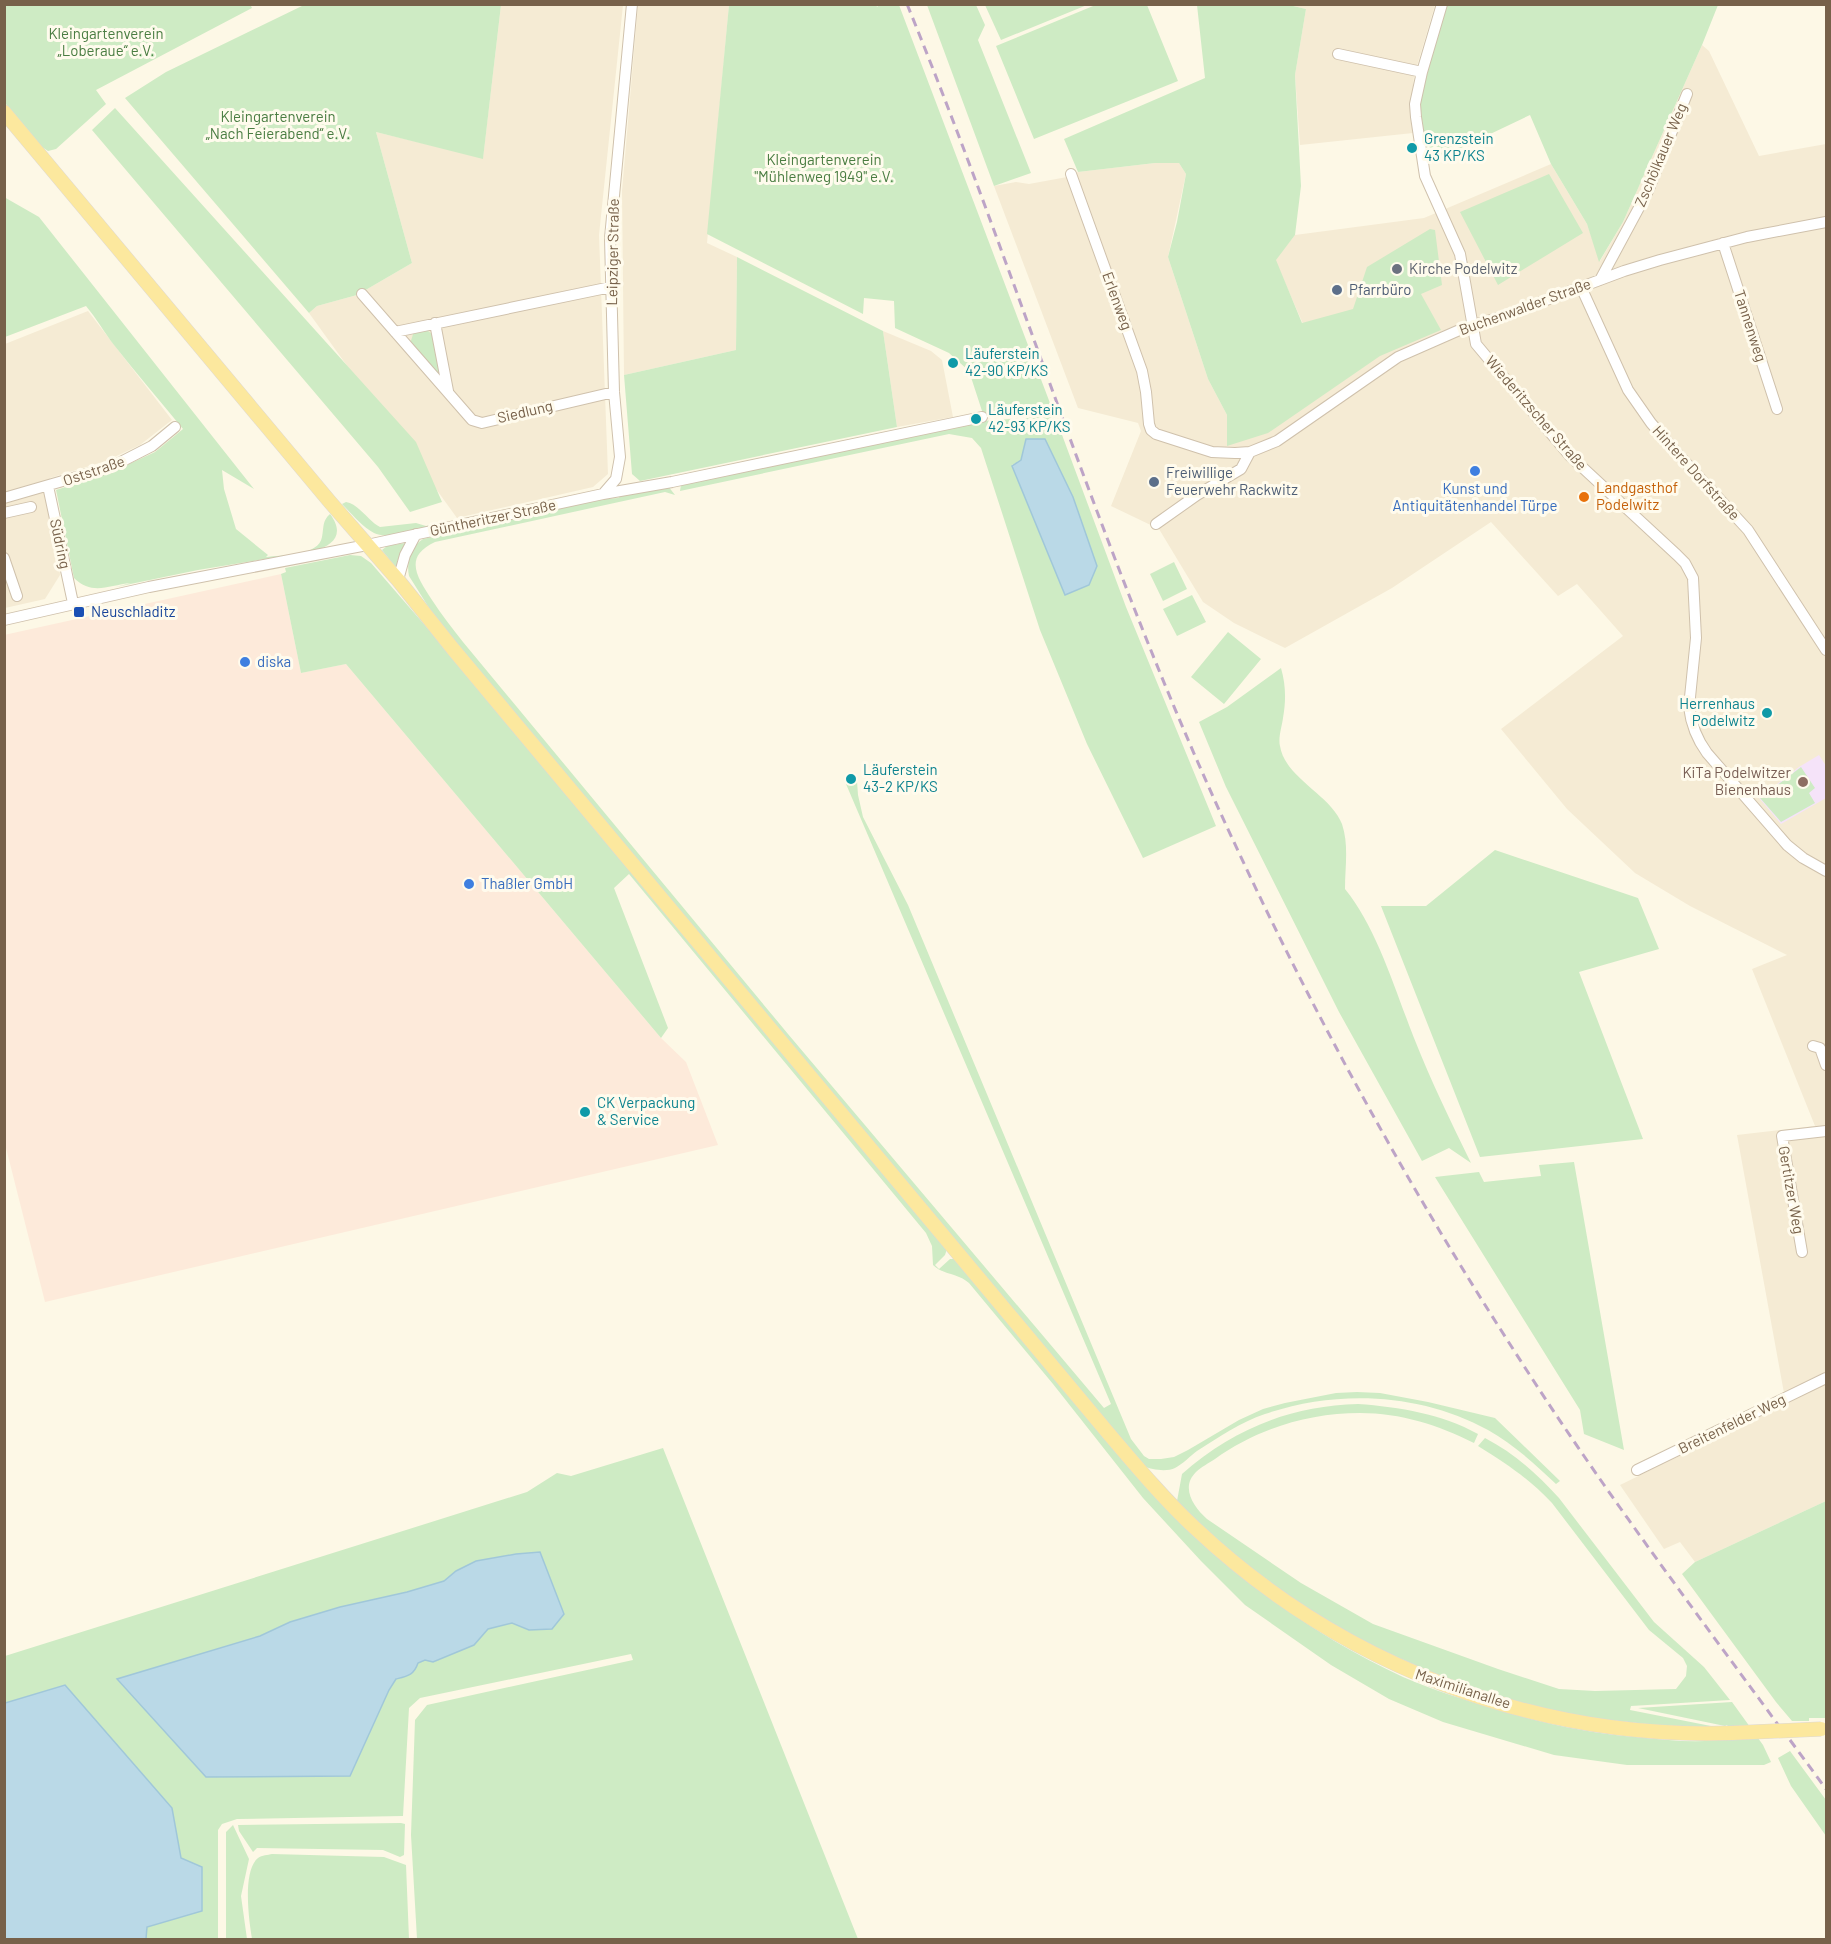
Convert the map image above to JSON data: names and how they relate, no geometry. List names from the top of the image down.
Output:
{
  "streets": {
    "main road": ["Maximilianallee"],
    "street": [
      "Zschölkauer Weg",
      "Leipziger Straße",
      "Erlenweg",
      "Buchenwalder Straße",
      "Tannenweg",
      "Siedlung",
      "Wiederitzscher Straße",
      "Oststraße",
      "Hintere Dorfstraße",
      "Güntheritzer Straße",
      "Südring",
      "Gertitzer Weg",
      "Breitenfelder Weg"
    ]
  },
  "crossings": [
    ["Zschölkauer Weg", "Buchenwalder Straße"],
    ["Leipziger Straße", "Siedlung"],
    ["Leipziger Straße", "Güntheritzer Straße"],
    ["Erlenweg", "Buchenwalder Straße"],
    ["Buchenwalder Straße", "Tannenweg"],
    ["Buchenwalder Straße", "Wiederitzscher Straße"],
    ["Buchenwalder Straße", "Hintere Dorfstraße"],
    ["Oststraße", "Südring"],
    ["Güntheritzer Straße", "Südring"],
    ["Güntheritzer Straße", "Maximilianallee"]
  ],
  "parks": ["Kleingartenverein „Loberaue“ e.V.", "Kleingartenverein „Nach Feierabend“ e.V.", "Kleingartenverein \"Mühlenweg 1949\" e.V."],
  "places": {
    "other": [
      "Grenzstein 43 KP/KS",
      "Kirche Podelwitz",
      "Pfarrbüro",
      "Läuferstein 42-90 KP/KS",
      "Läuferstein 42-93 KP/KS",
      "Kunst und Antiquitätenhandel Türpe",
      "Freiwillige Feuerwehr Rackwitz",
      "Landgasthof Podelwitz",
      "diska",
      "Herrenhaus Podelwitz",
      "Läuferstein 43-2 KP/KS",
      "KiTa Podelwitzer Bienenhaus",
      "Thaßler GmbH",
      "CK Verpackung & Service"
    ],
    "transit": ["Neuschladitz"]
  }
}
